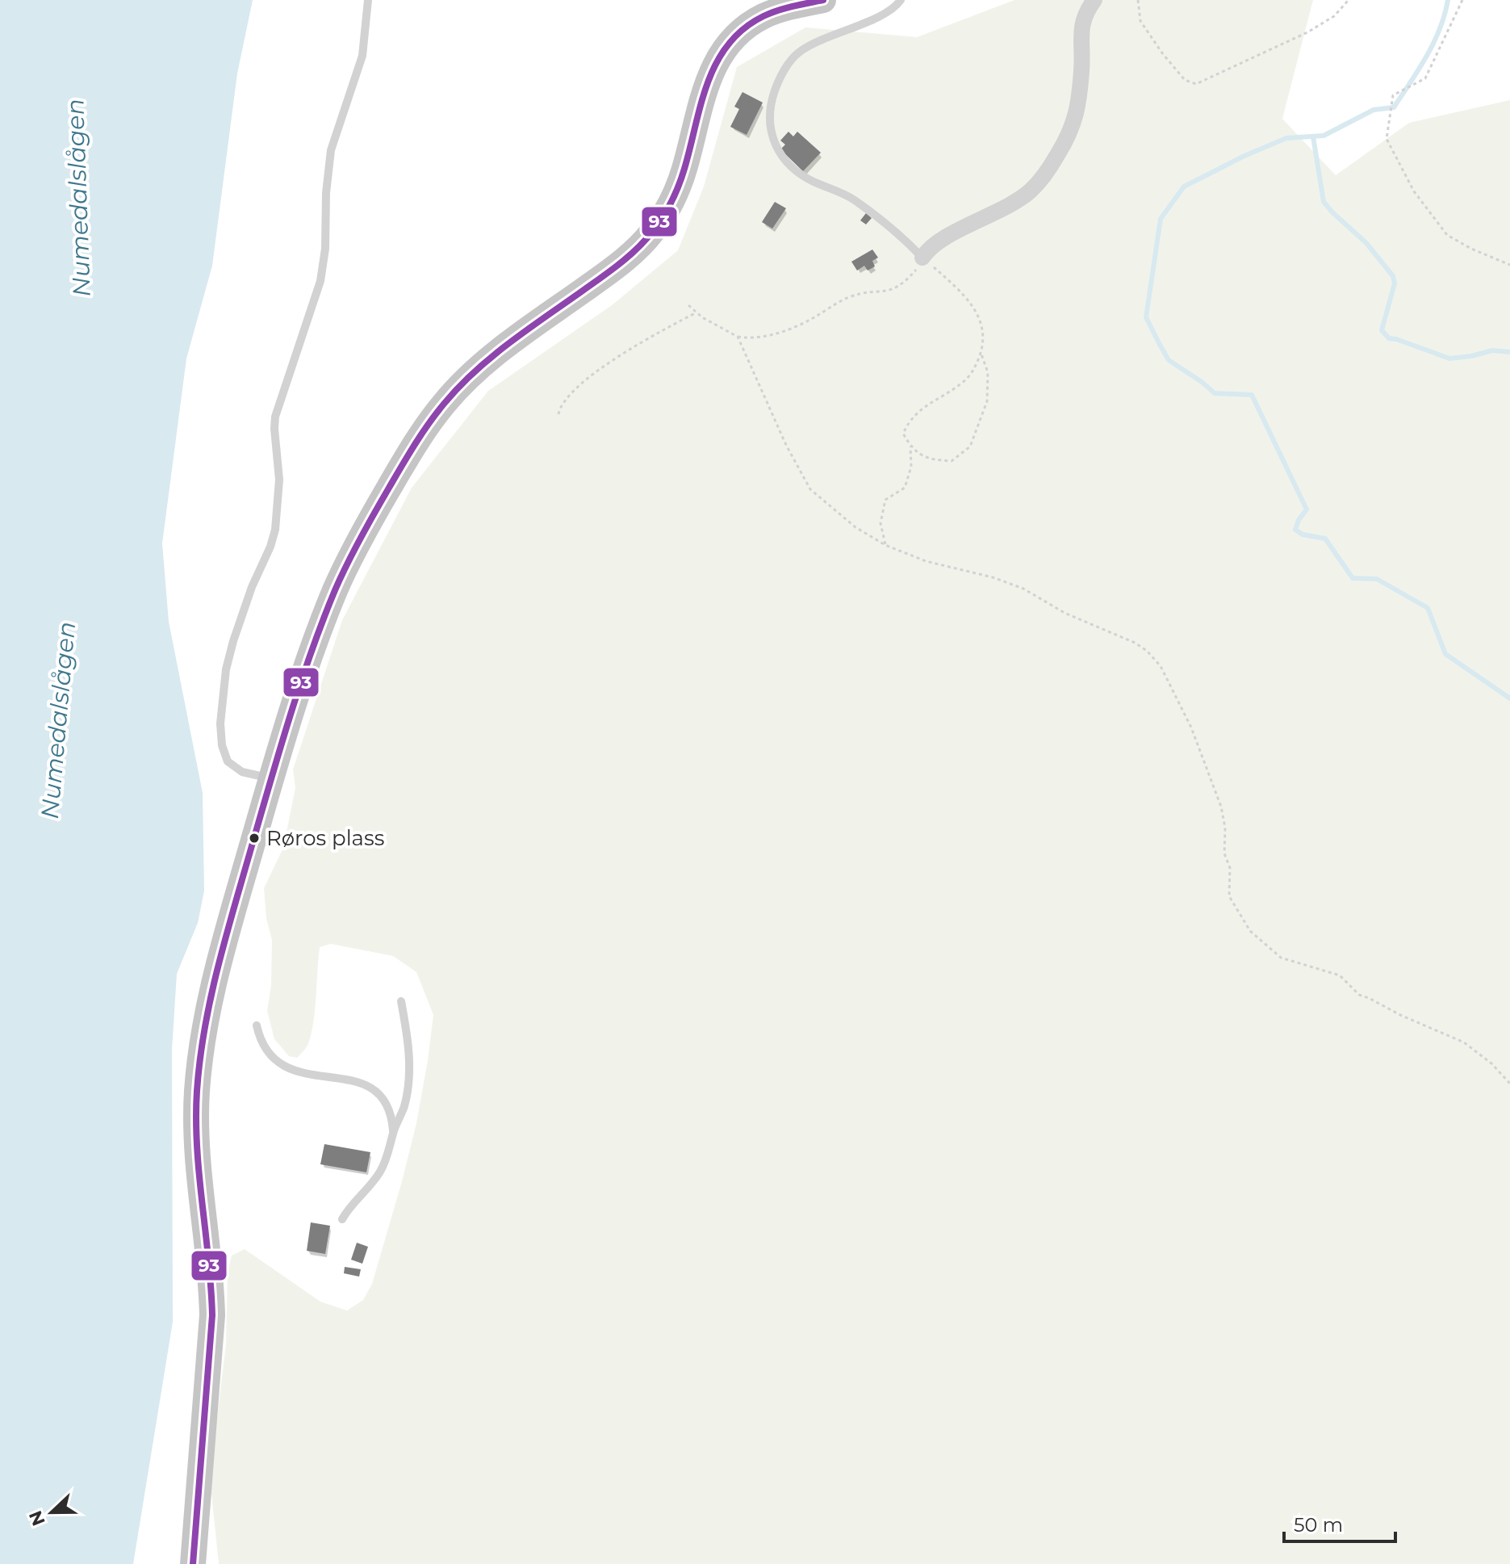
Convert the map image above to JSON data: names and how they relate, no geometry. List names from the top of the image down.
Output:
{
  "water": ["Numedalslågen"],
  "places": ["Røros plass"],
  "lines": ["transit line 93"],
  "scale_bar": "50 m",
  "north": "left"
}
